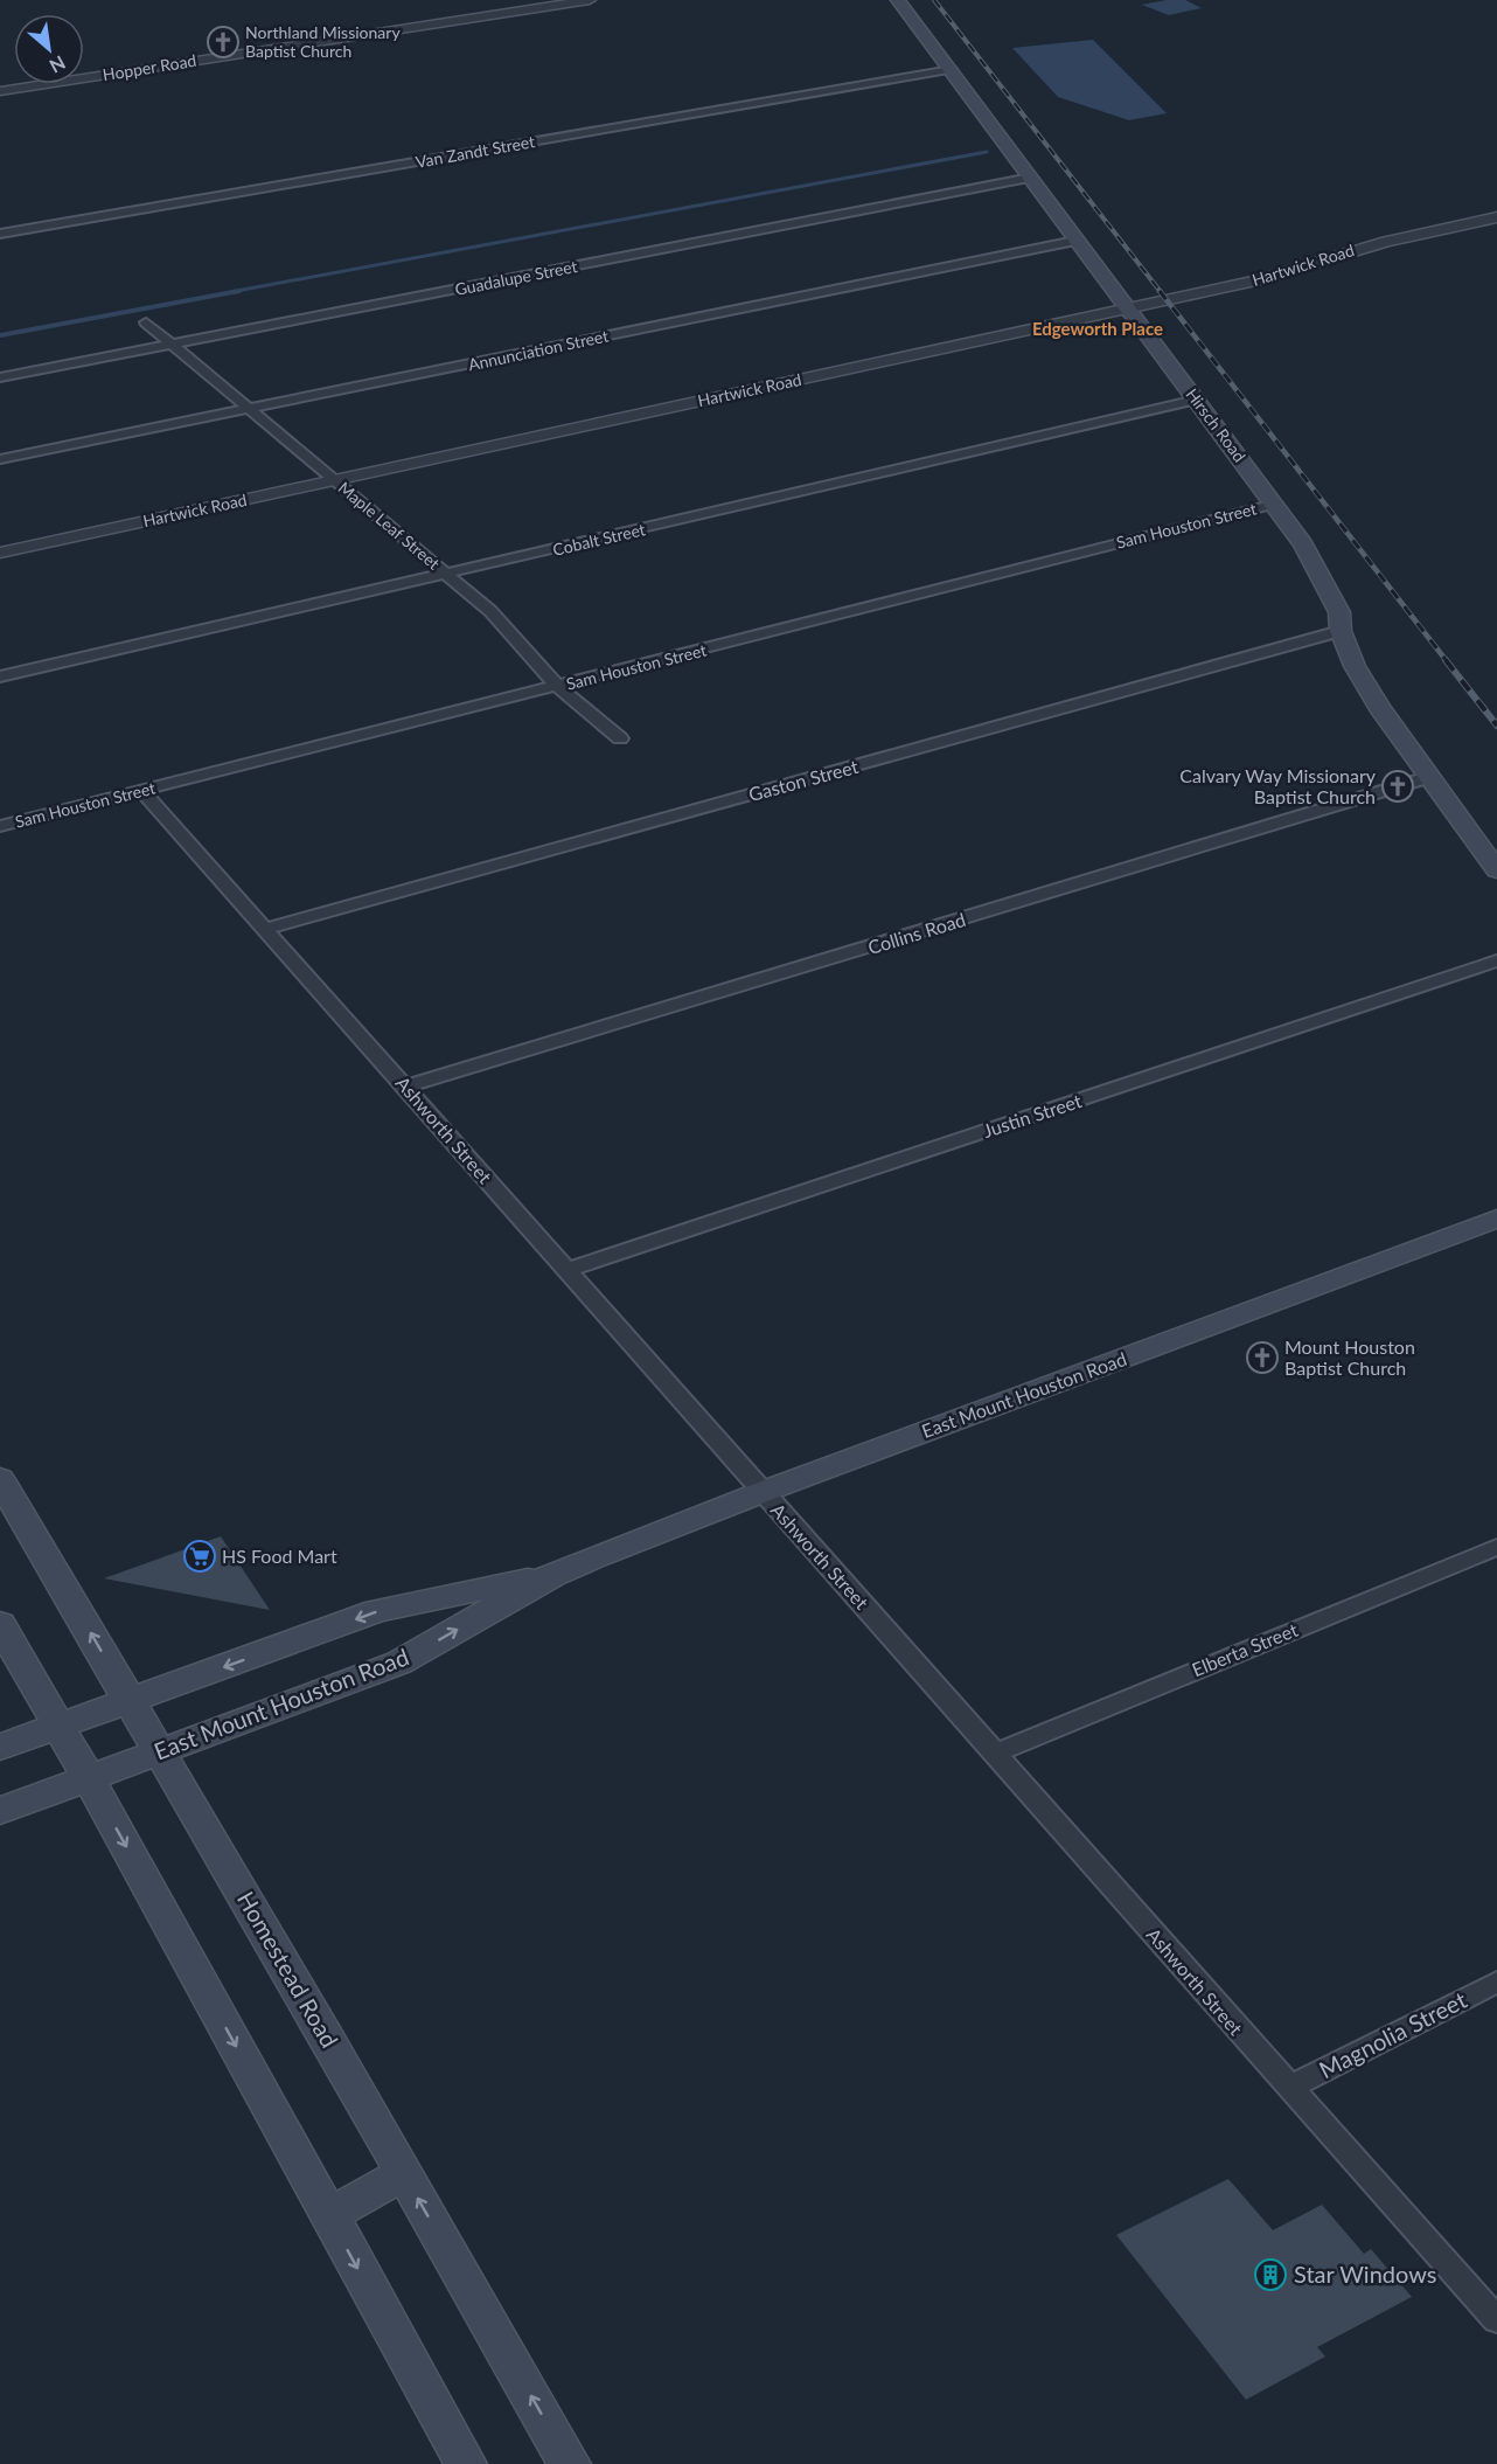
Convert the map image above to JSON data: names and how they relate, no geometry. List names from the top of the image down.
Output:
{
  "streets": {
    "main road": ["Hirsch Road", "East Mount Houston Road", "Homestead Road"],
    "street": [
      "Hopper Road",
      "Van Zandt Street",
      "Hartwick Road",
      "Guadalupe Street",
      "Annunciation Street",
      "Maple Leaf Street",
      "Sam Houston Street",
      "Cobalt Street",
      "Gaston Street",
      "Collins Road",
      "Justin Street",
      "Ashworth Street",
      "Elberta Street",
      "Magnolia Street"
    ]
  },
  "crossings": [
    ["Van Zandt Street", "Hirsch Road"],
    ["Hartwick Road", "Hirsch Road"],
    ["Hartwick Road", "Maple Leaf Street"],
    ["Guadalupe Street", "Hirsch Road"],
    ["Guadalupe Street", "Maple Leaf Street"],
    ["Annunciation Street", "Hirsch Road"],
    ["Annunciation Street", "Maple Leaf Street"],
    ["Hirsch Road", "Sam Houston Street"],
    ["Hirsch Road", "Cobalt Street"],
    ["Hirsch Road", "Gaston Street"],
    ["Hirsch Road", "Collins Road"],
    ["Maple Leaf Street", "Sam Houston Street"],
    ["Maple Leaf Street", "Cobalt Street"],
    ["Sam Houston Street", "Ashworth Street"],
    ["Gaston Street", "Ashworth Street"],
    ["Collins Road", "Ashworth Street"],
    ["Justin Street", "Ashworth Street"],
    ["Ashworth Street", "East Mount Houston Road"],
    ["Ashworth Street", "Elberta Street"],
    ["Ashworth Street", "Magnolia Street"],
    ["East Mount Houston Road", "Homestead Road"]
  ],
  "districts": ["Edgeworth Place"],
  "places": {
    "church": ["Northland Missionary Baptist Church", "Calvary Way Missionary Baptist Church", "Mount Houston Baptist Church"],
    "supermarket": ["HS Food Mart"],
    "building": ["Star Windows"]
  },
  "north": "bottom right"
}
